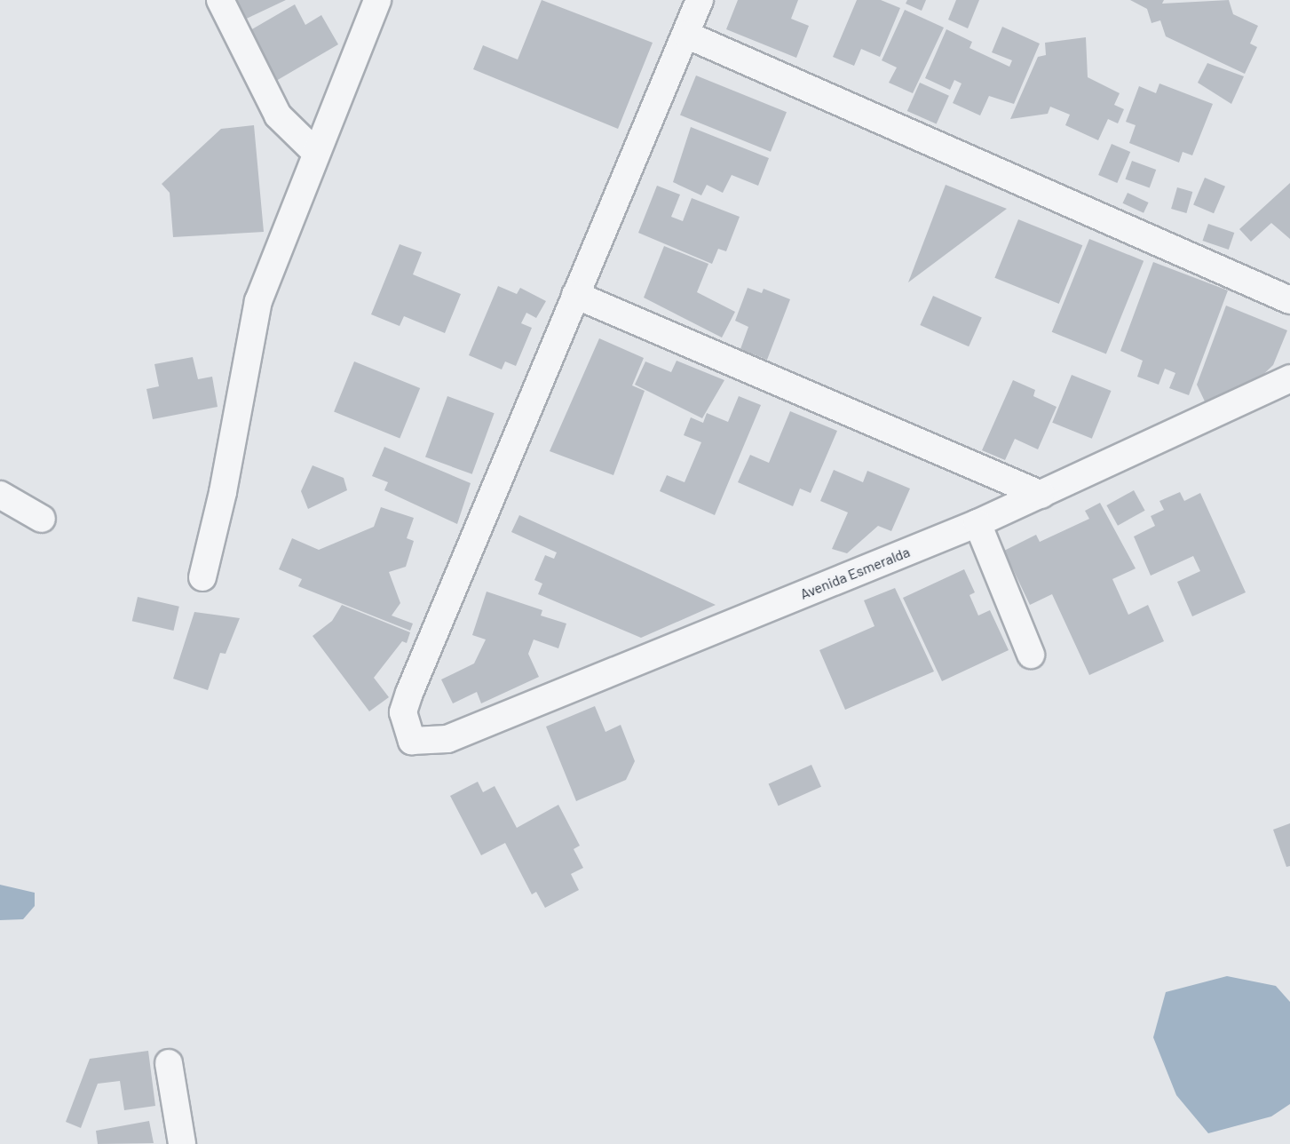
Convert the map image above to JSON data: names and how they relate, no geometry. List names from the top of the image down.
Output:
{
  "streets": {
    "street": ["Avenida Esmeralda"]
  }
}
